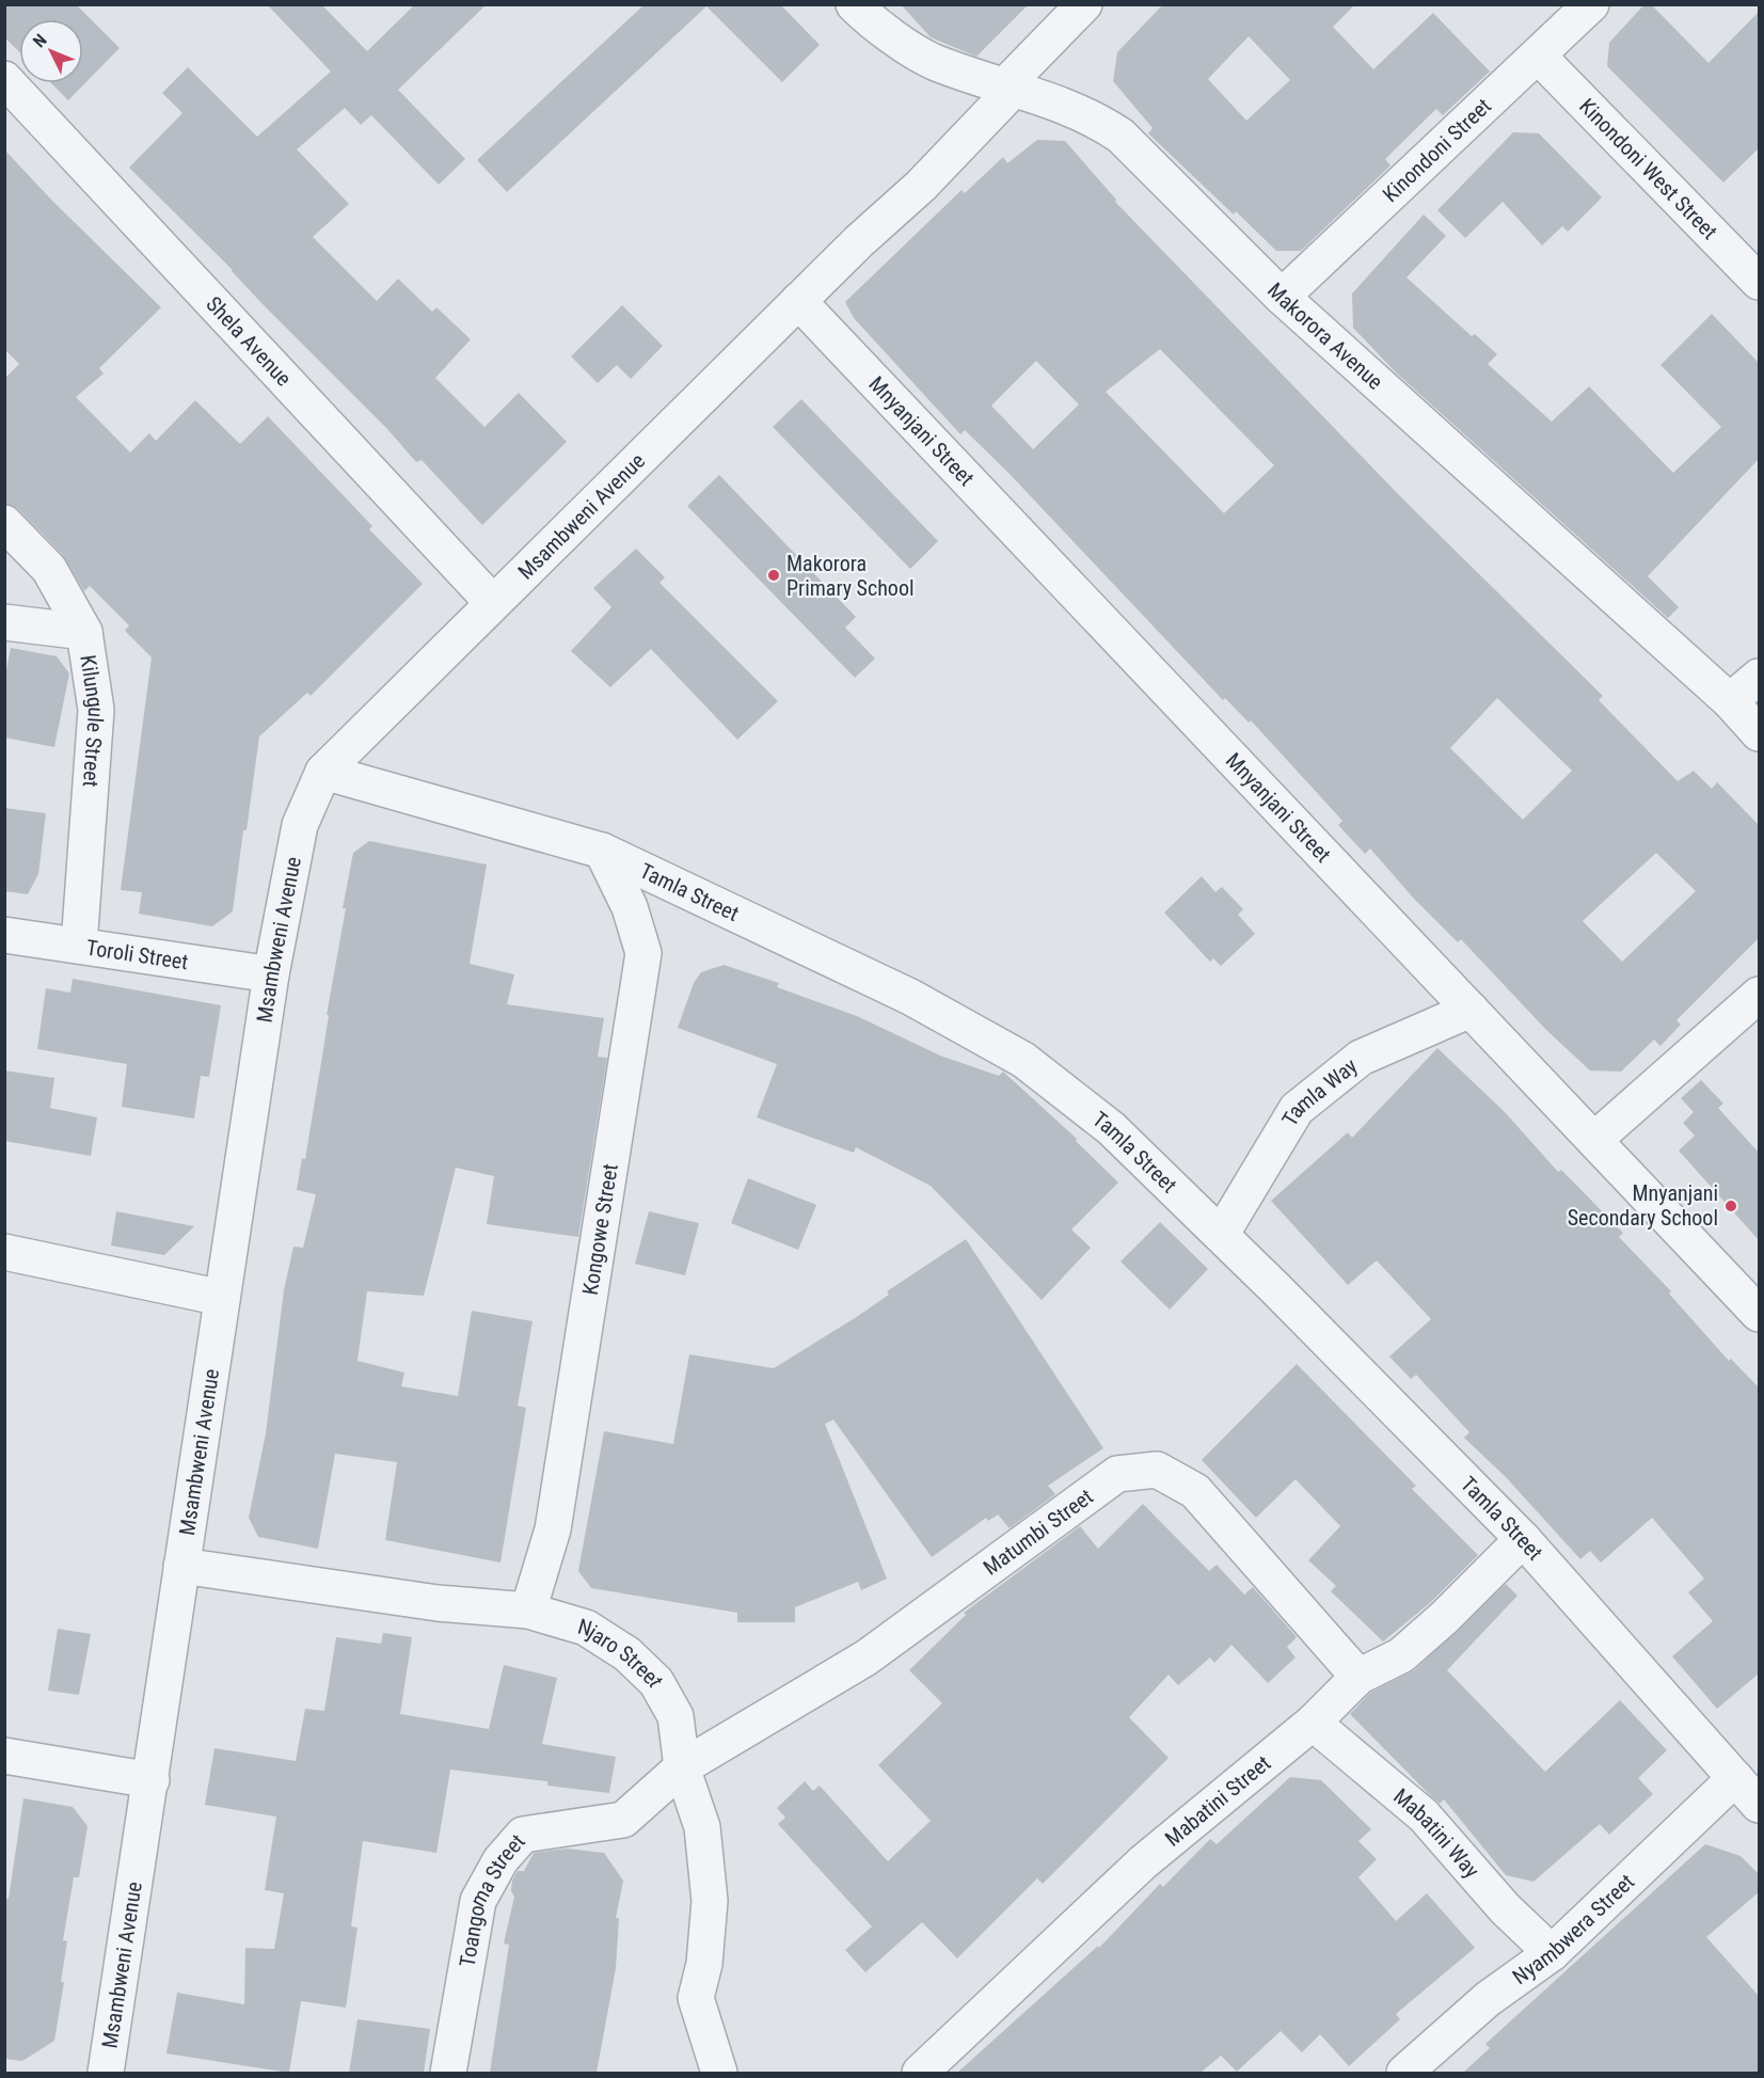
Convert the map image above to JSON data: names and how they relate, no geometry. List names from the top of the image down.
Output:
{
  "streets": {
    "street": [
      "Kinondoni Street",
      "Kinondoni West Street",
      "Makorora Avenue",
      "Shela Avenue",
      "Mnyanjani Street",
      "Msambweni Avenue",
      "Kilungule Street",
      "Tamla Street",
      "Toroli Street",
      "Tamla Way",
      "Kongowe Street",
      "Matumbi Street",
      "Njaro Street",
      "Mabatini Street",
      "Mabatini Way",
      "Toangoma Street",
      "Nyambwera Street"
    ]
  },
  "crossings": [
    ["Kinondoni Street", "Kinondoni West Street"],
    ["Kinondoni Street", "Makorora Avenue"],
    ["Makorora Avenue", "Msambweni Avenue"],
    ["Shela Avenue", "Msambweni Avenue"],
    ["Mnyanjani Street", "Msambweni Avenue"],
    ["Mnyanjani Street", "Tamla Way"],
    ["Msambweni Avenue", "Tamla Street"],
    ["Msambweni Avenue", "Toroli Street"],
    ["Msambweni Avenue", "Njaro Street"],
    ["Kilungule Street", "Toroli Street"],
    ["Tamla Street", "Tamla Way"],
    ["Tamla Street", "Kongowe Street"],
    ["Tamla Street", "Mabatini Street"],
    ["Tamla Street", "Nyambwera Street"],
    ["Kongowe Street", "Njaro Street"],
    ["Matumbi Street", "Njaro Street"],
    ["Matumbi Street", "Mabatini Street"],
    ["Matumbi Street", "Toangoma Street"],
    ["Njaro Street", "Toangoma Street"],
    ["Mabatini Street", "Mabatini Way"],
    ["Mabatini Way", "Nyambwera Street"]
  ],
  "places": ["Makorora Primary School", "Mnyanjani Secondary School"],
  "north": "top left"
}
